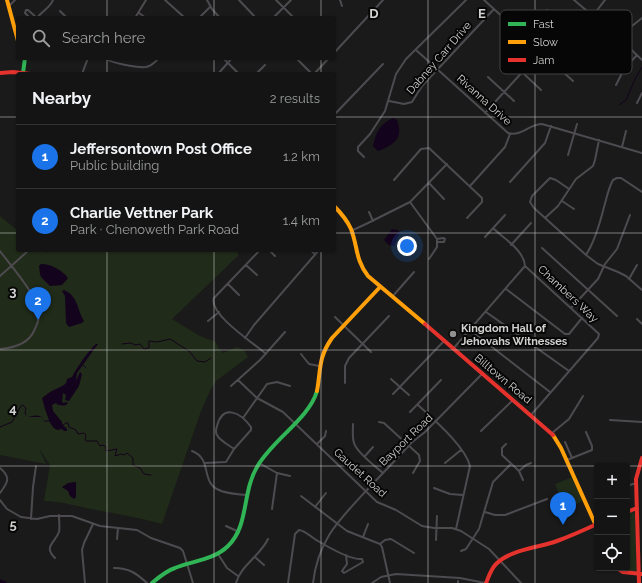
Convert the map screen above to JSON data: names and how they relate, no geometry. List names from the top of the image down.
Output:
{
  "streets": {
    "main road": ["Billtown Road"],
    "street": [
      "Dabney Carr Drive",
      "Rivanna Drive",
      "Chambers Way",
      "Bayport Road",
      "Gaudet Road"
    ]
  },
  "crossings": [
    ["Dabney Carr Drive", "Rivanna Drive"],
    ["Billtown Road", "Bayport Road"],
    ["Bayport Road", "Gaudet Road"]
  ],
  "places": ["Kingdom Hall of Jehovahs Witnesses"],
  "legend": ["Fast", "Slow", "Jam"],
  "page": {
    "search": "Search here",
    "heading": ["Nearby", "2 results"],
    "list": [
      {
        "mark": "1",
        "name": "Jeffersontown Post Office",
        "note": "Public building",
        "value": "1.2 km"
      },
      {
        "mark": "2",
        "name": "Charlie Vettner Park",
        "note": "Park · Chenoweth Park Road",
        "value": "1.4 km"
      }
    ],
    "pins": ["2", "1"],
    "map_buttons": ["+", "−"]
  },
  "grid": {
    "columns": ["D", "E"],
    "rows": ["3", "4", "5"]
  }
}
